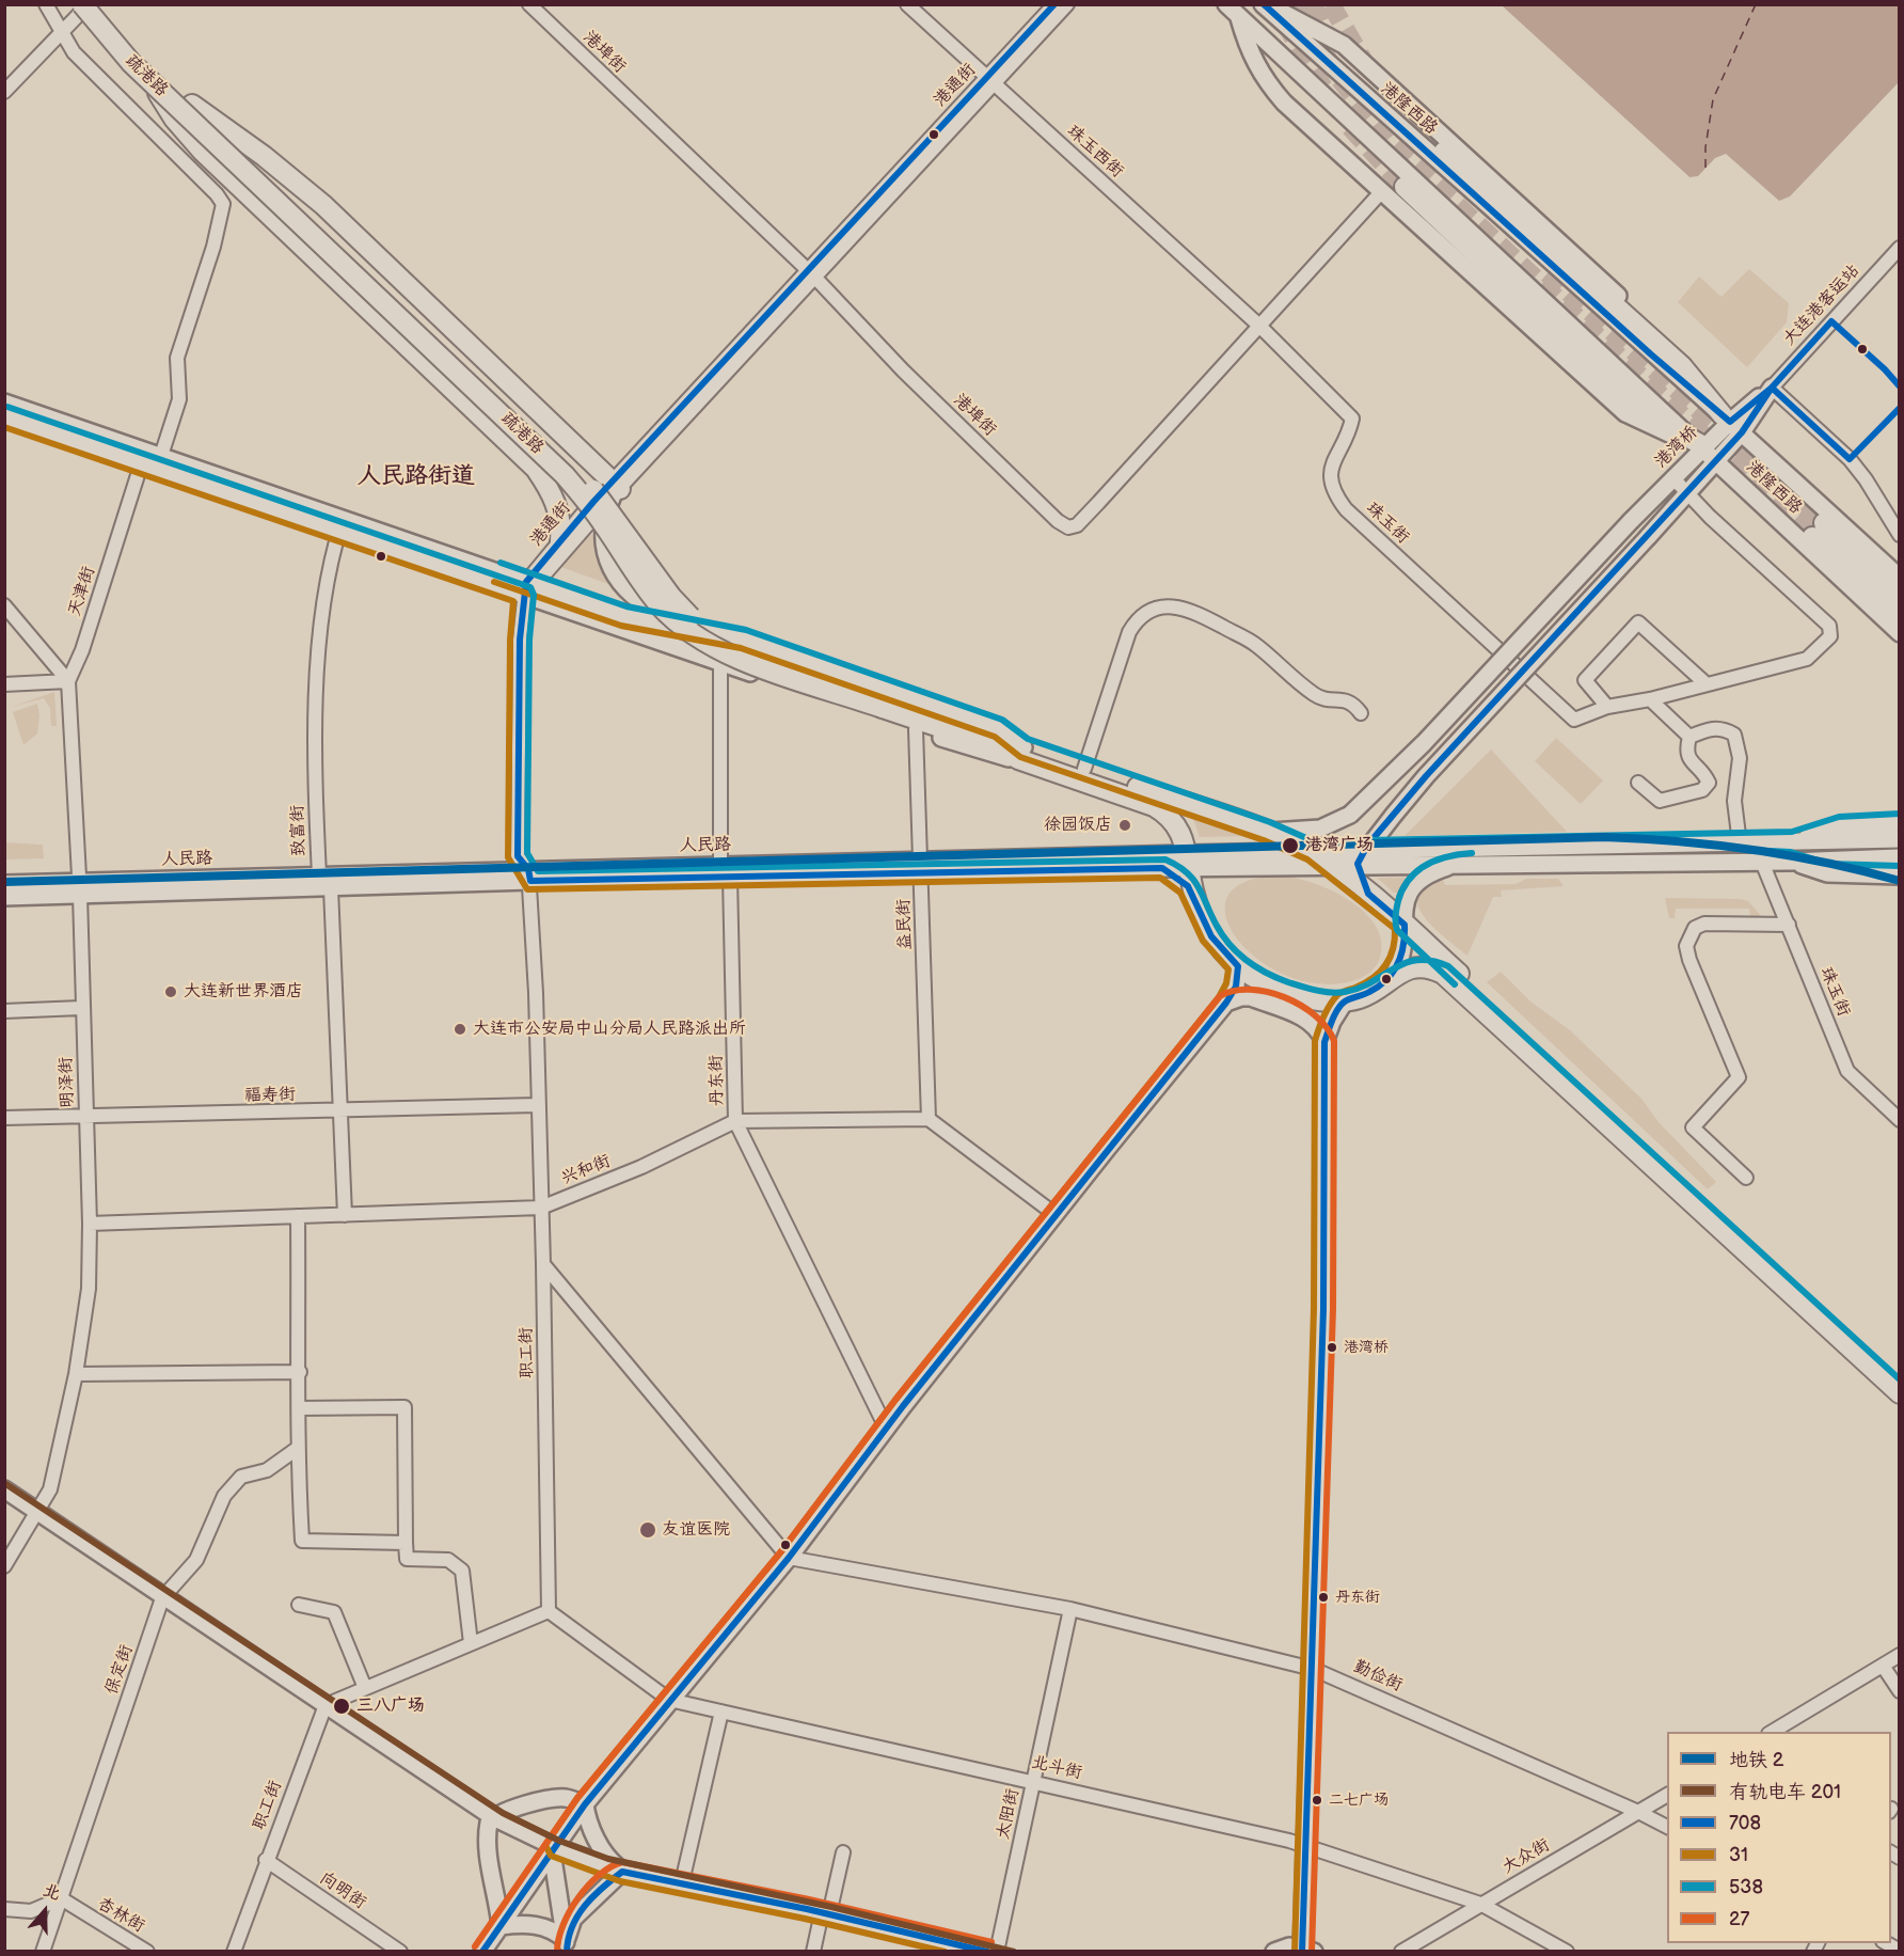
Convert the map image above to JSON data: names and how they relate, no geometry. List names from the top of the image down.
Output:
{
  "streets": {
    "highway": ["疏港路"],
    "main road": ["港隆西路", "港湾桥", "人民路"],
    "street": [
      "港埠街",
      "港通街",
      "珠玉西街",
      "大连港客运站",
      "珠玉街",
      "天津街",
      "致富街",
      "益民街",
      "丹东街",
      "明泽街",
      "福寿街",
      "兴和街",
      "职工街",
      "保定街",
      "勤俭街",
      "北斗街",
      "太阳街",
      "大众街",
      "向明街",
      "杏林街"
    ]
  },
  "crossings": [
    ["港埠街", "港通街"],
    ["港埠街", "珠玉西街"],
    ["港埠街", "珠玉街"],
    ["港通街", "珠玉西街"],
    ["港通街", "职工街"],
    ["港隆西路", "港湾桥"],
    ["珠玉西街", "珠玉街"],
    ["大连港客运站", "港湾桥"],
    ["港湾桥", "人民路"],
    ["珠玉街", "人民路"],
    ["天津街", "明泽街"],
    ["致富街", "人民路"],
    ["人民路", "益民街"],
    ["人民路", "丹东街"],
    ["人民路", "明泽街"],
    ["人民路", "职工街"],
    ["益民街", "兴和街"],
    ["丹东街", "兴和街"],
    ["明泽街", "福寿街"],
    ["明泽街", "兴和街"],
    ["福寿街", "职工街"],
    ["兴和街", "职工街"],
    ["职工街", "北斗街"],
    ["职工街", "向明街"],
    ["保定街", "杏林街"],
    ["勤俭街", "太阳街"],
    ["勤俭街", "大众街"],
    ["北斗街", "太阳街"],
    ["北斗街", "大众街"]
  ],
  "districts": ["人民路街道"],
  "places": [
    "徐园饭店",
    "港湾广场",
    "大连新世界酒店",
    "大连市公安局中山分局人民路派出所",
    "港湾桥",
    "友谊医院",
    "丹东街",
    "三八广场",
    "二七广场"
  ],
  "lines": [
    "transit line 708",
    "transit line 538",
    "transit line 31",
    "metro line 2",
    "transit line 27",
    "tram line 201"
  ],
  "legend": [
    "地铁 2",
    "有轨电车 201",
    "708",
    "31",
    "538",
    "27"
  ],
  "north": "top"
}
